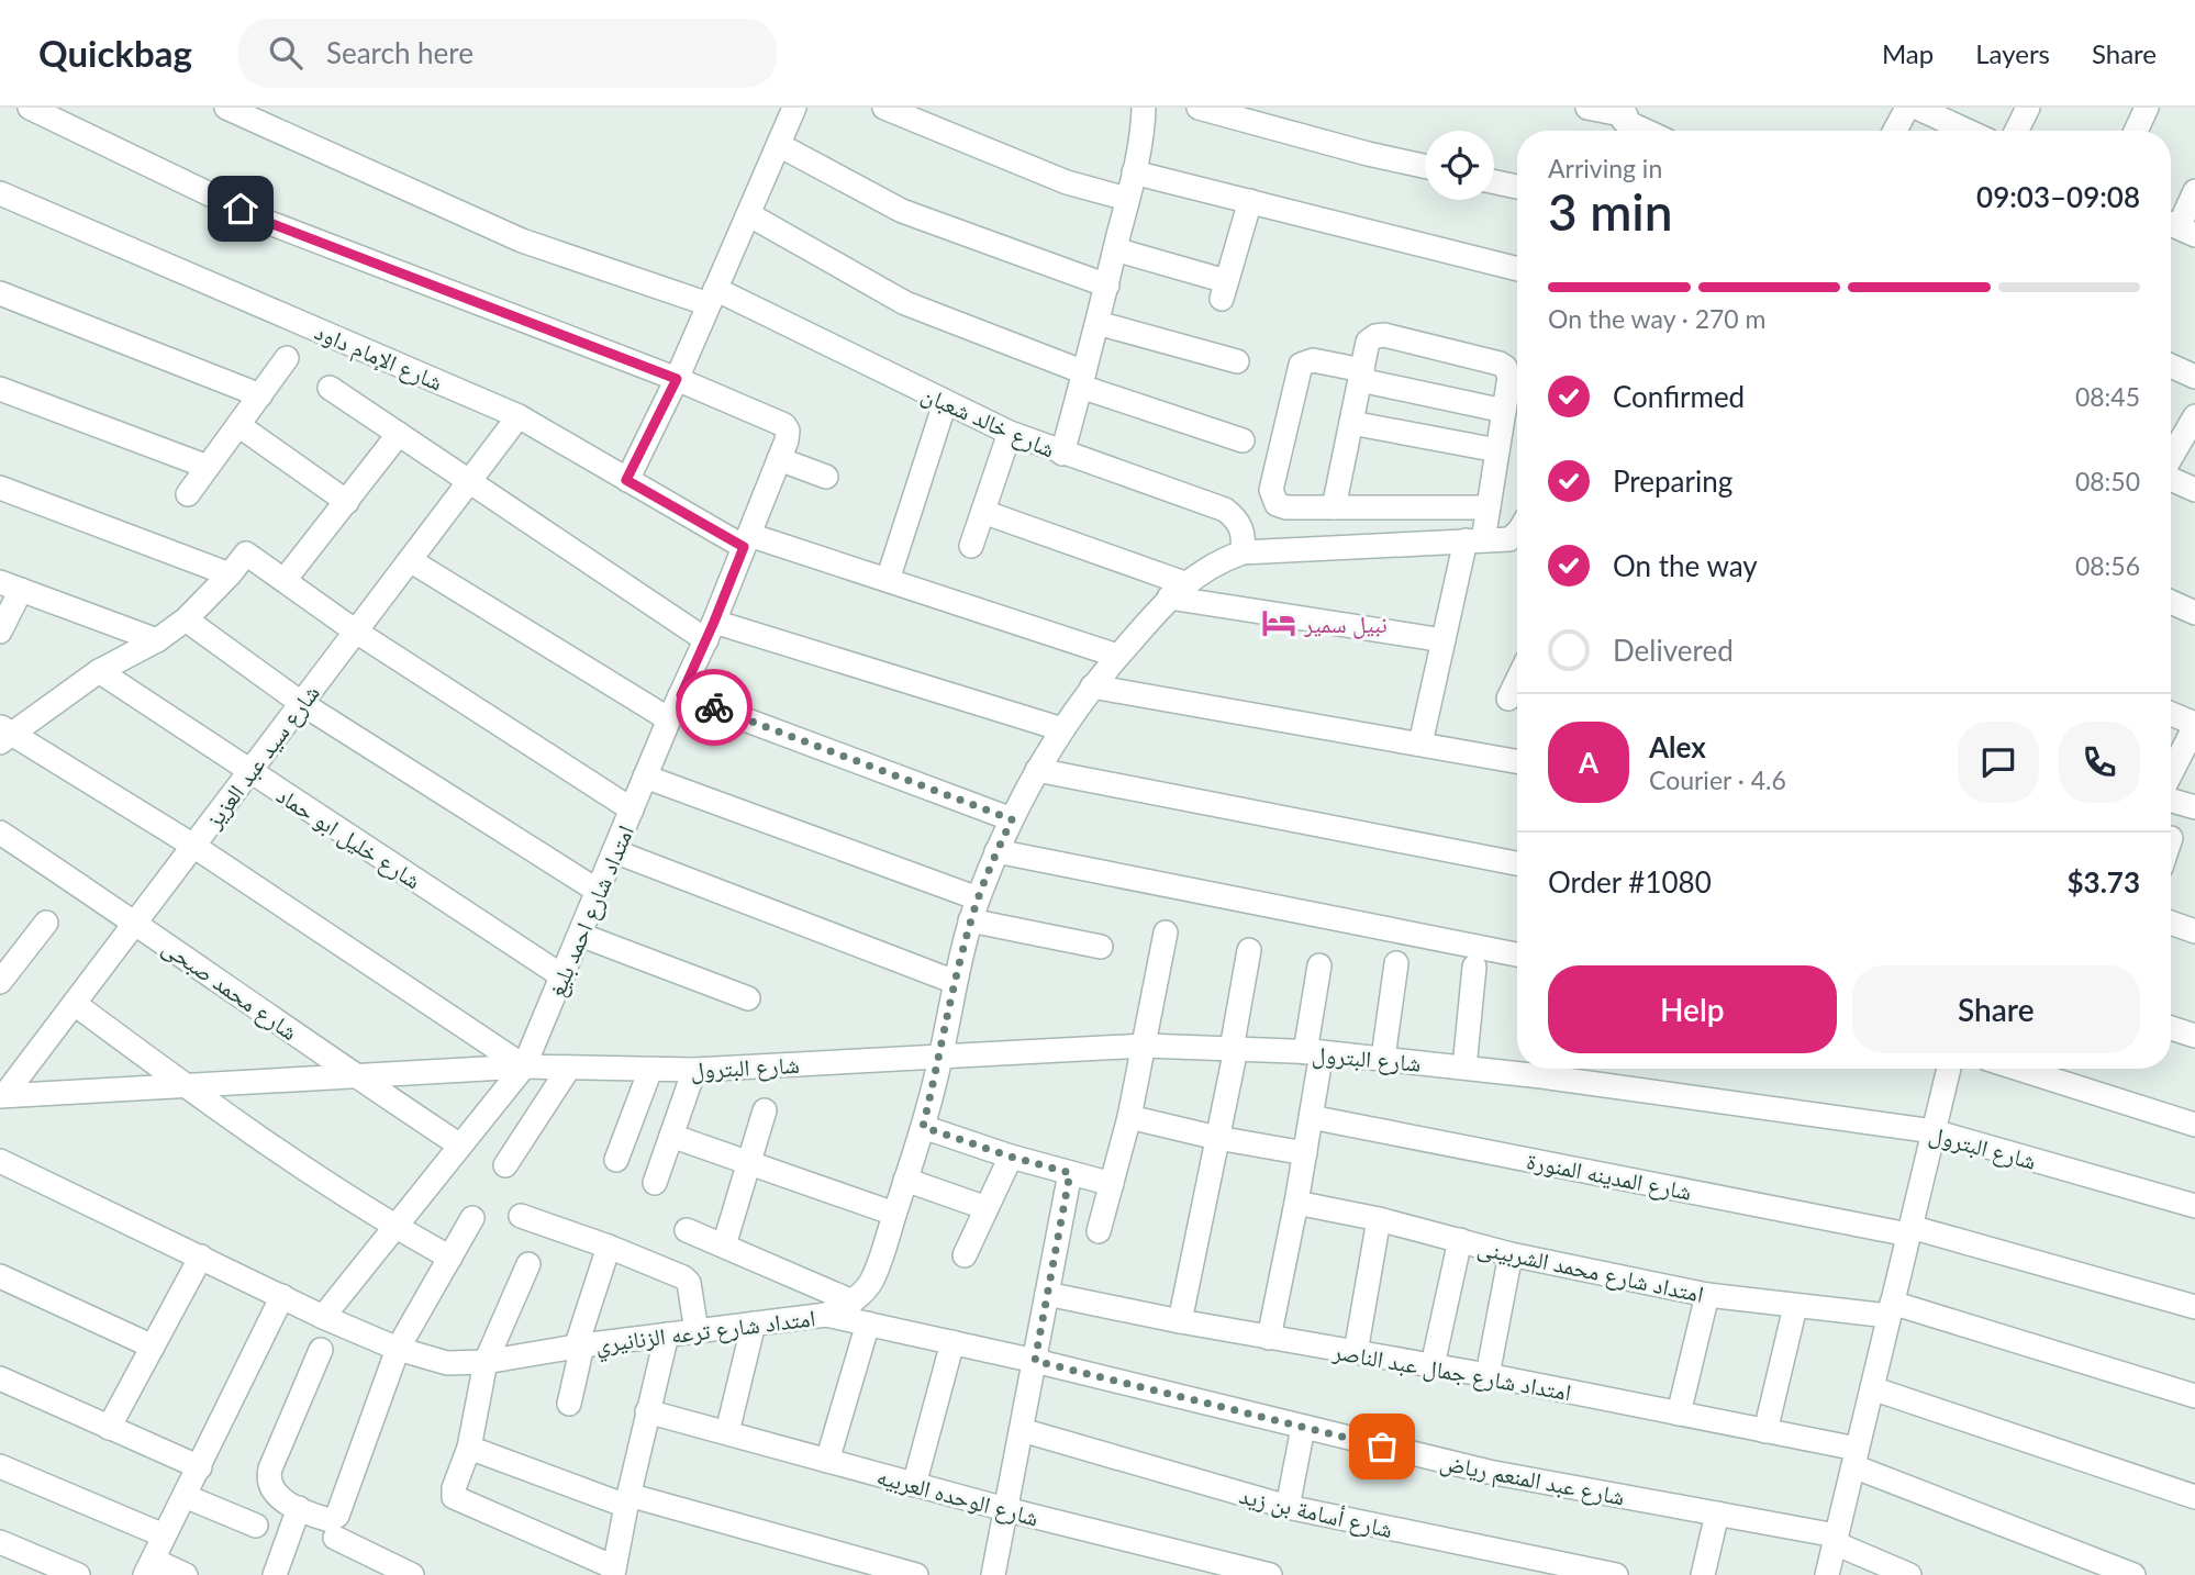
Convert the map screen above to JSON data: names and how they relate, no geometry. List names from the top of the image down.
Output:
{
  "streets": {
    "street": [
      "شارع الإمام داود",
      "شارع خالد شعبان",
      "شارع سيد عبد العزيز",
      "شارع خليل ابو حماد",
      "امتداد شارع احمد بليغ",
      "شارع محمد صبحى",
      "شارع البترول",
      "شارع المدينه المنورة",
      "امتداد شارع محمد الشربينى",
      "امتداد شارع ترعه الزنانيري",
      "امتداد شارع جمال عبد الناصر",
      "شارع عبد المنعم رياض",
      "شارع الوحده العربيه",
      "شارع أسامة بن زيد"
    ]
  },
  "crossings": [
    ["شارع الإمام داود", "شارع سيد عبد العزيز"],
    ["شارع الإمام داود", "امتداد شارع احمد بليغ"],
    ["شارع سيد عبد العزيز", "شارع خليل ابو حماد"],
    ["شارع سيد عبد العزيز", "شارع محمد صبحى"],
    ["شارع سيد عبد العزيز", "شارع البترول"],
    ["شارع خليل ابو حماد", "امتداد شارع احمد بليغ"],
    ["امتداد شارع احمد بليغ", "شارع محمد صبحى"],
    ["امتداد شارع احمد بليغ", "شارع البترول"],
    ["امتداد شارع احمد بليغ", "امتداد شارع ترعه الزنانيري"],
    ["شارع محمد صبحى", "شارع البترول"],
    ["امتداد شارع ترعه الزنانيري", "شارع عبد المنعم رياض"]
  ],
  "places": {
    "hotel": ["نبيل سمير"]
  },
  "page": {
    "header": "Quickbag",
    "search": "Search here",
    "nav": ["Map", "Layers", "Share"],
    "heading": ["3 min", "Arriving in", "09:03–09:08"],
    "panel": [
      "Alex",
      "Courier · 4.6",
      "Order #1080",
      "$3.73"
    ],
    "bar": "On the way · 270 m",
    "list": [
      ["Confirmed", "08:45"],
      ["Preparing", "08:50"],
      ["On the way", "08:56"],
      "Delivered"
    ],
    "round": "A",
    "buttons": ["Help", "Share"]
  }
}
